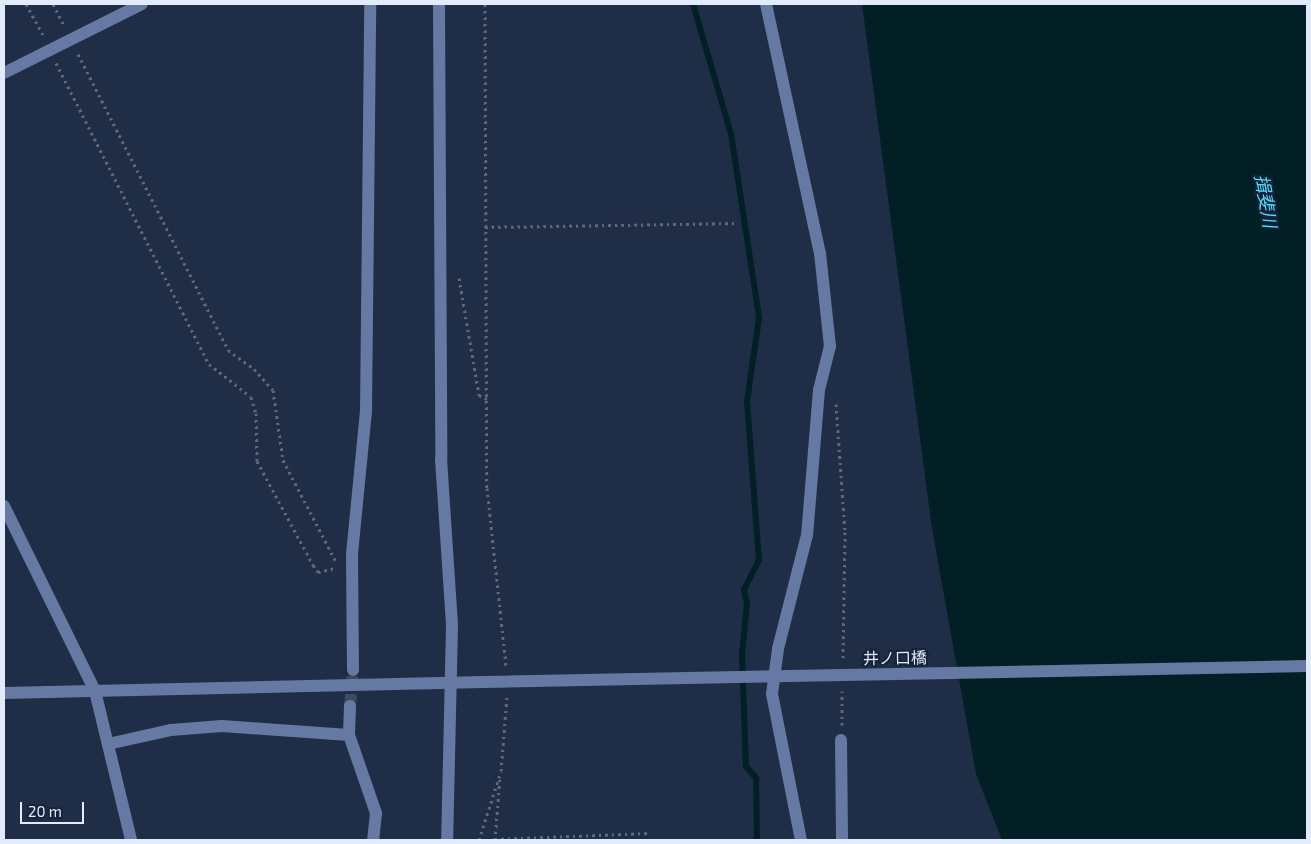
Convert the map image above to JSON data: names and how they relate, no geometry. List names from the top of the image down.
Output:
{
  "streets": {
    "street": ["井ノ口橋"]
  },
  "water": ["揖斐川"],
  "scale_bar": "20 m"
}
